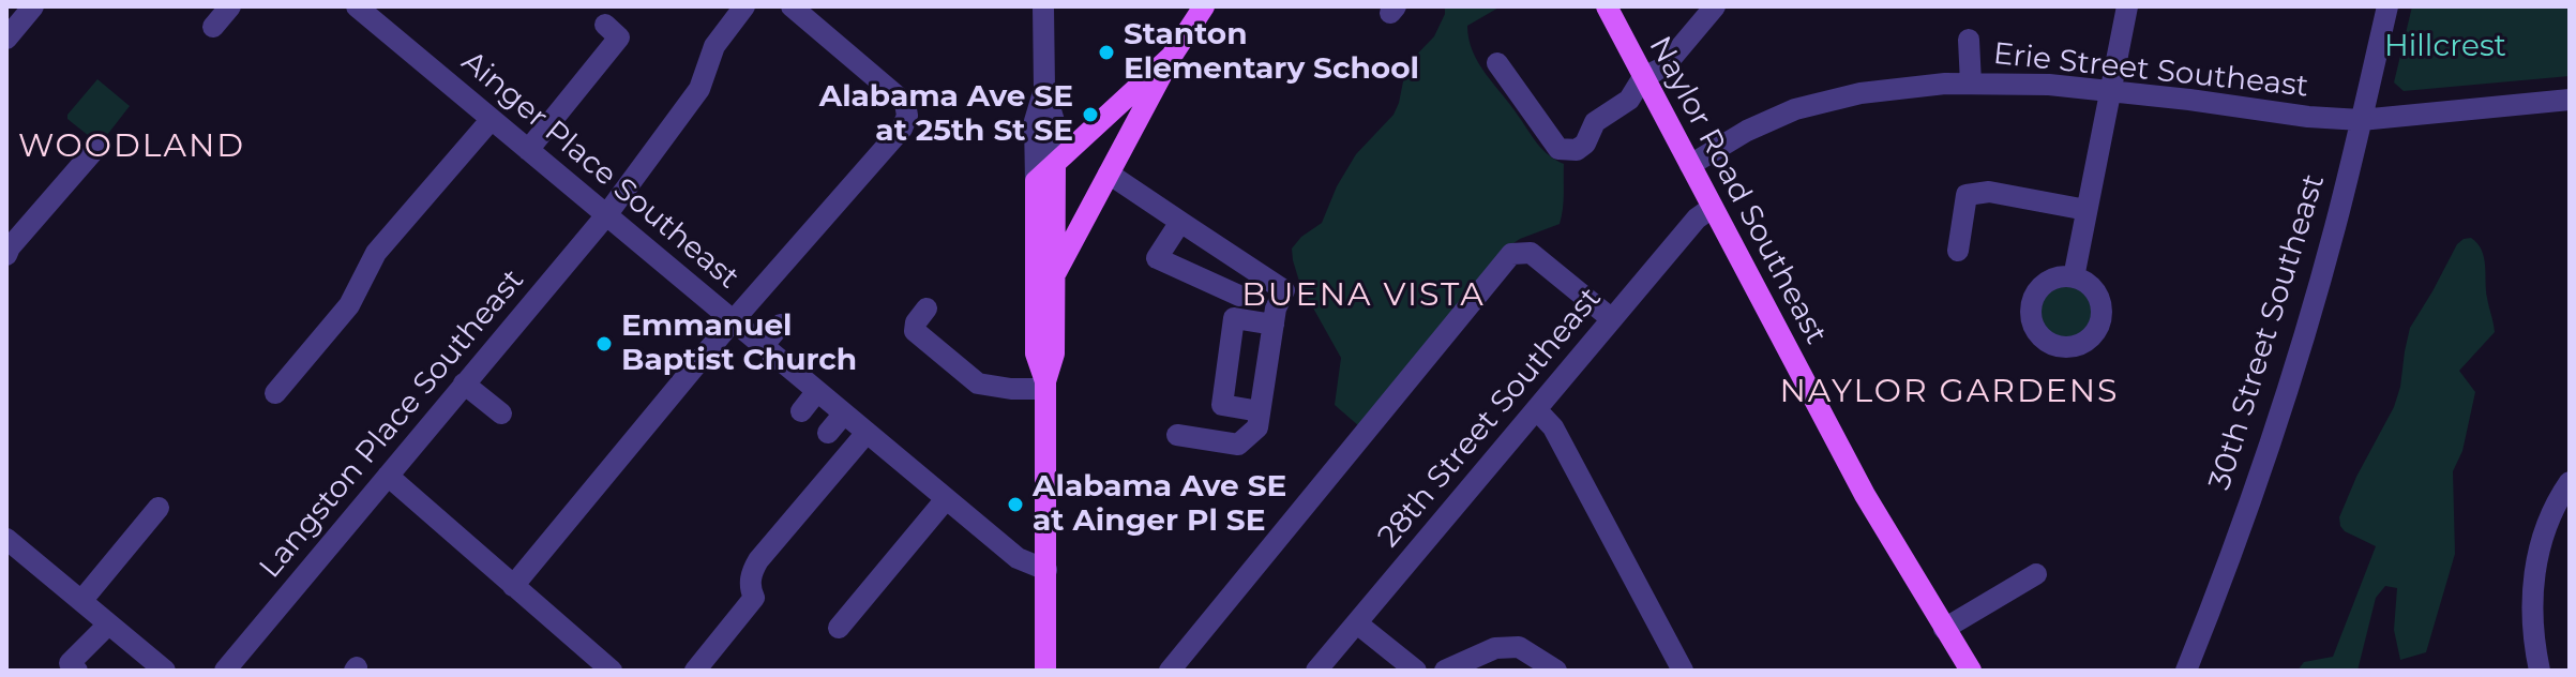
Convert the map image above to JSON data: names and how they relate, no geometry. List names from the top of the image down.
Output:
{
  "streets": {
    "main road": ["Naylor Road Southeast"],
    "street": [
      "Erie Street Southeast",
      "Ainger Place Southeast",
      "30th Street Southeast",
      "28th Street Southeast",
      "Langston Place Southeast"
    ]
  },
  "crossings": [
    ["Erie Street Southeast", "Naylor Road Southeast"],
    ["Erie Street Southeast", "30th Street Southeast"],
    ["Ainger Place Southeast", "Langston Place Southeast"],
    ["Naylor Road Southeast", "28th Street Southeast"]
  ],
  "districts": ["WOODLAND", "BUENA VISTA", "NAYLOR GARDENS"],
  "parks": ["Hillcrest"],
  "places": [
    "Stanton Elementary School",
    "Alabama Ave SE at 25th St SE",
    "Emmanuel Baptist Church",
    "Alabama Ave SE at Ainger Pl SE"
  ]
}
